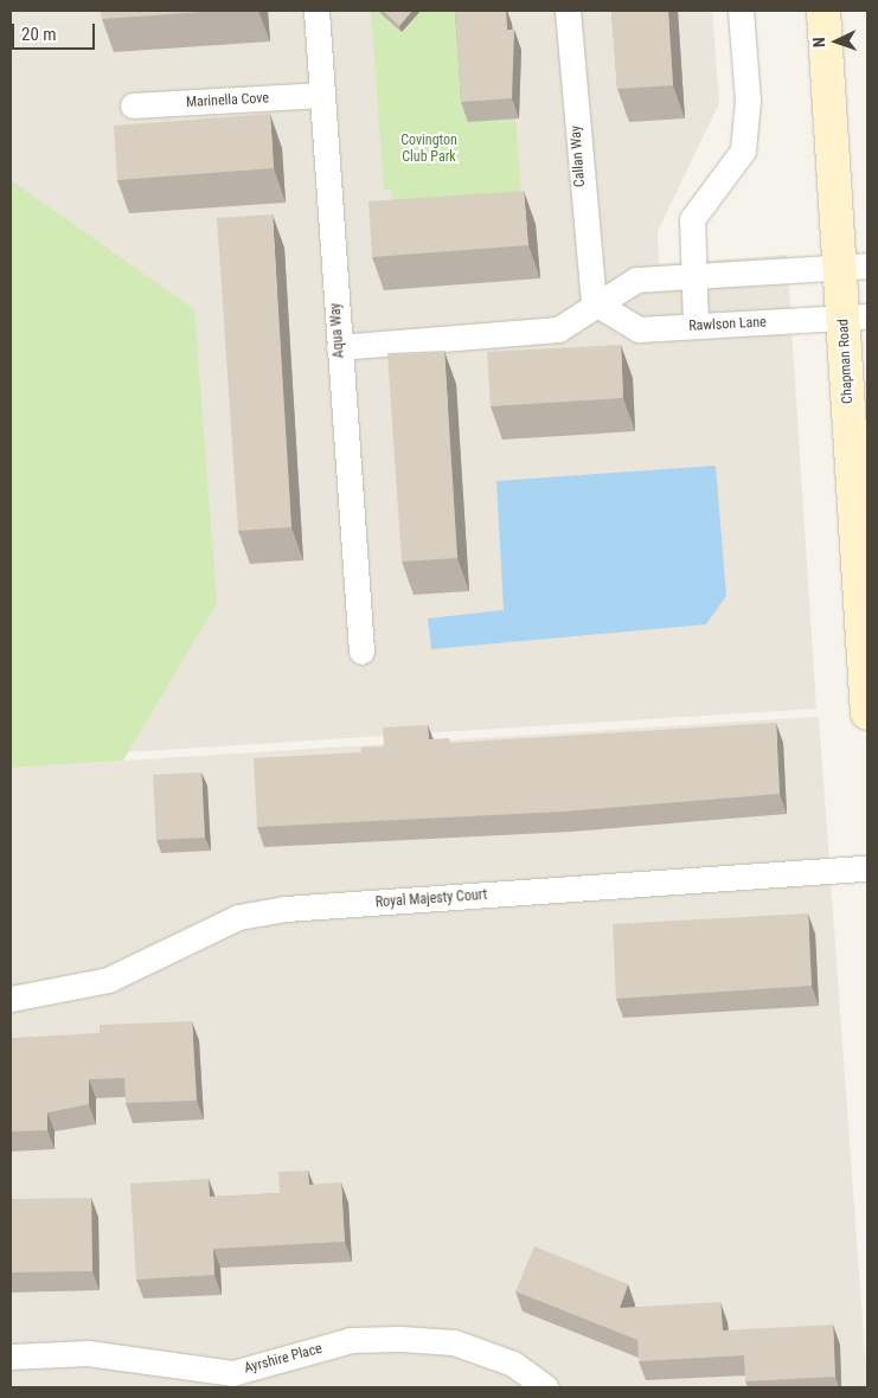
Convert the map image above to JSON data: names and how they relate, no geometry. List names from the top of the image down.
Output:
{
  "streets": {
    "street": [
      "Marinella Cove",
      "Callan Way",
      "Rawlson Lane",
      "Aqua Way",
      "Chapman Road",
      "Royal Majesty Court",
      "Ayrshire Place"
    ]
  },
  "crossings": [
    ["Marinella Cove", "Aqua Way"],
    ["Callan Way", "Rawlson Lane"],
    ["Rawlson Lane", "Chapman Road"]
  ],
  "parks": ["Covington Club Park"],
  "scale_bar": "20 m",
  "north": "left"
}
